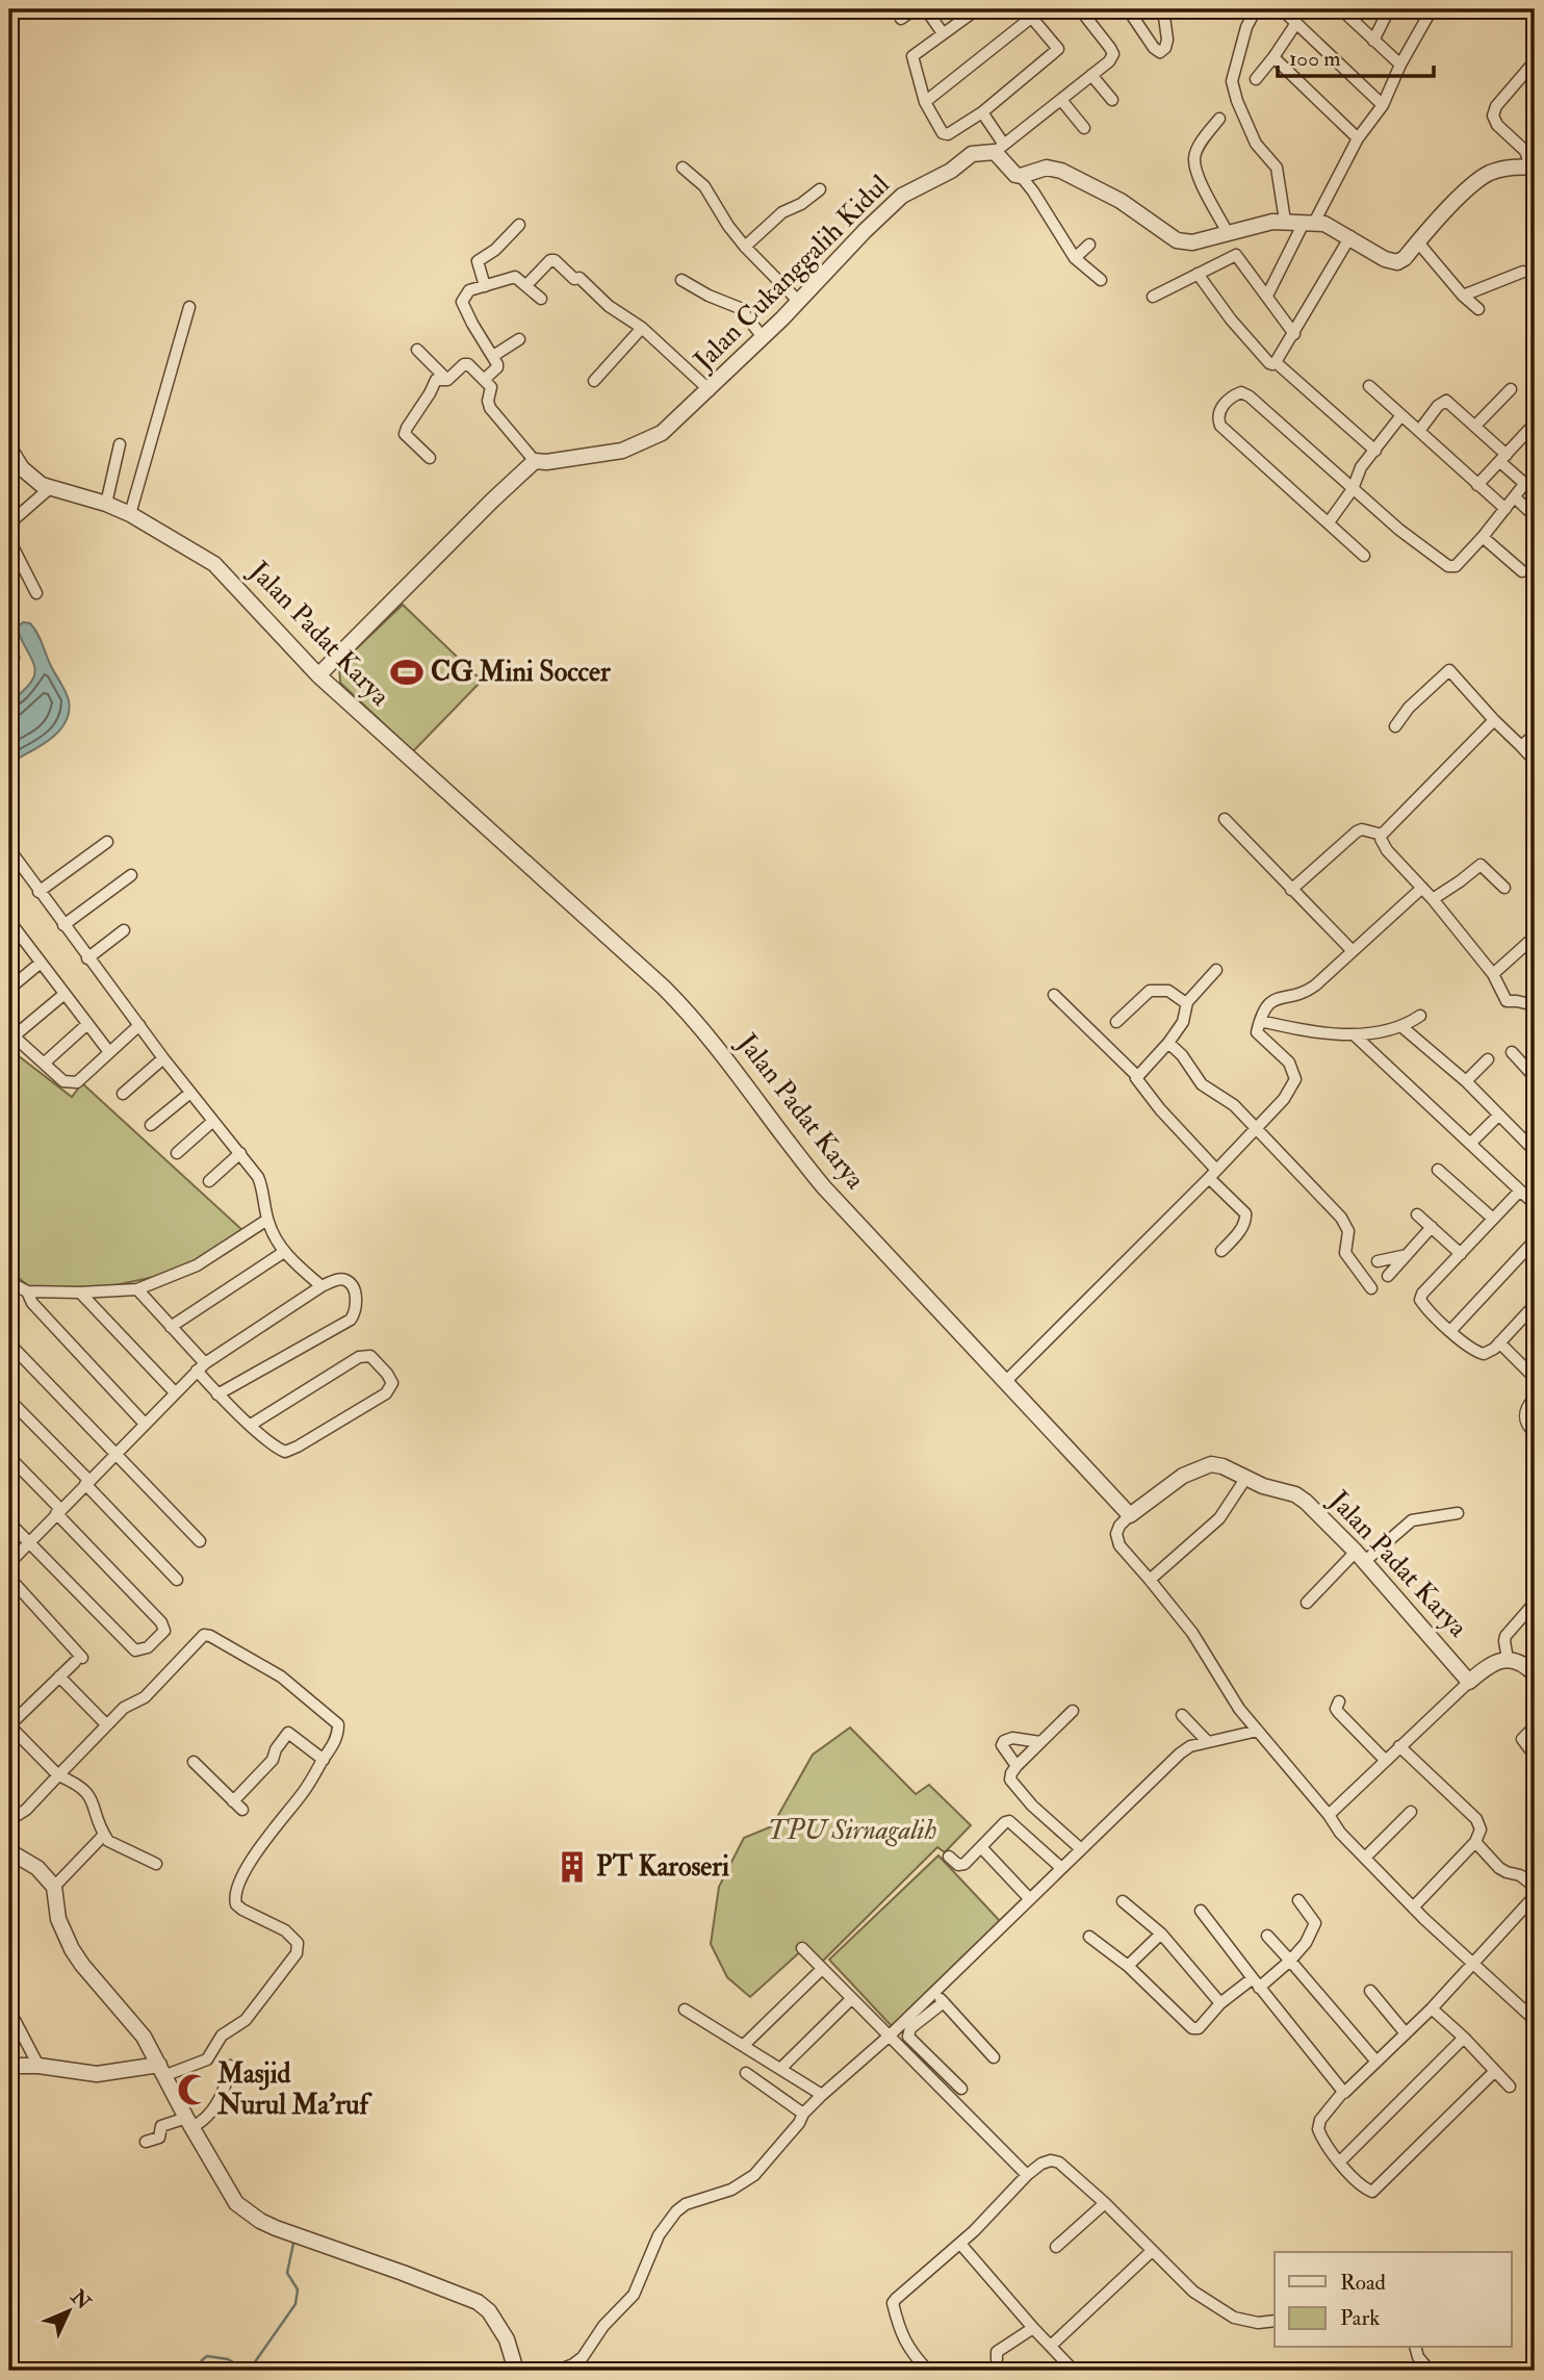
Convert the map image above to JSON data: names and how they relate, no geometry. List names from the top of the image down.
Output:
{
  "streets": {
    "street": ["Jalan Cukanggalih Kidul", "Jalan Padat Karya"]
  },
  "parks": ["TPU Sirnagalih"],
  "places": {
    "sports": ["CG Mini Soccer"],
    "building": ["PT Karoseri"],
    "mosque": ["Masjid Nurul Ma'ruf"]
  },
  "legend": ["Road", "Park"],
  "scale_bar": "100 m",
  "north": "top right"
}
